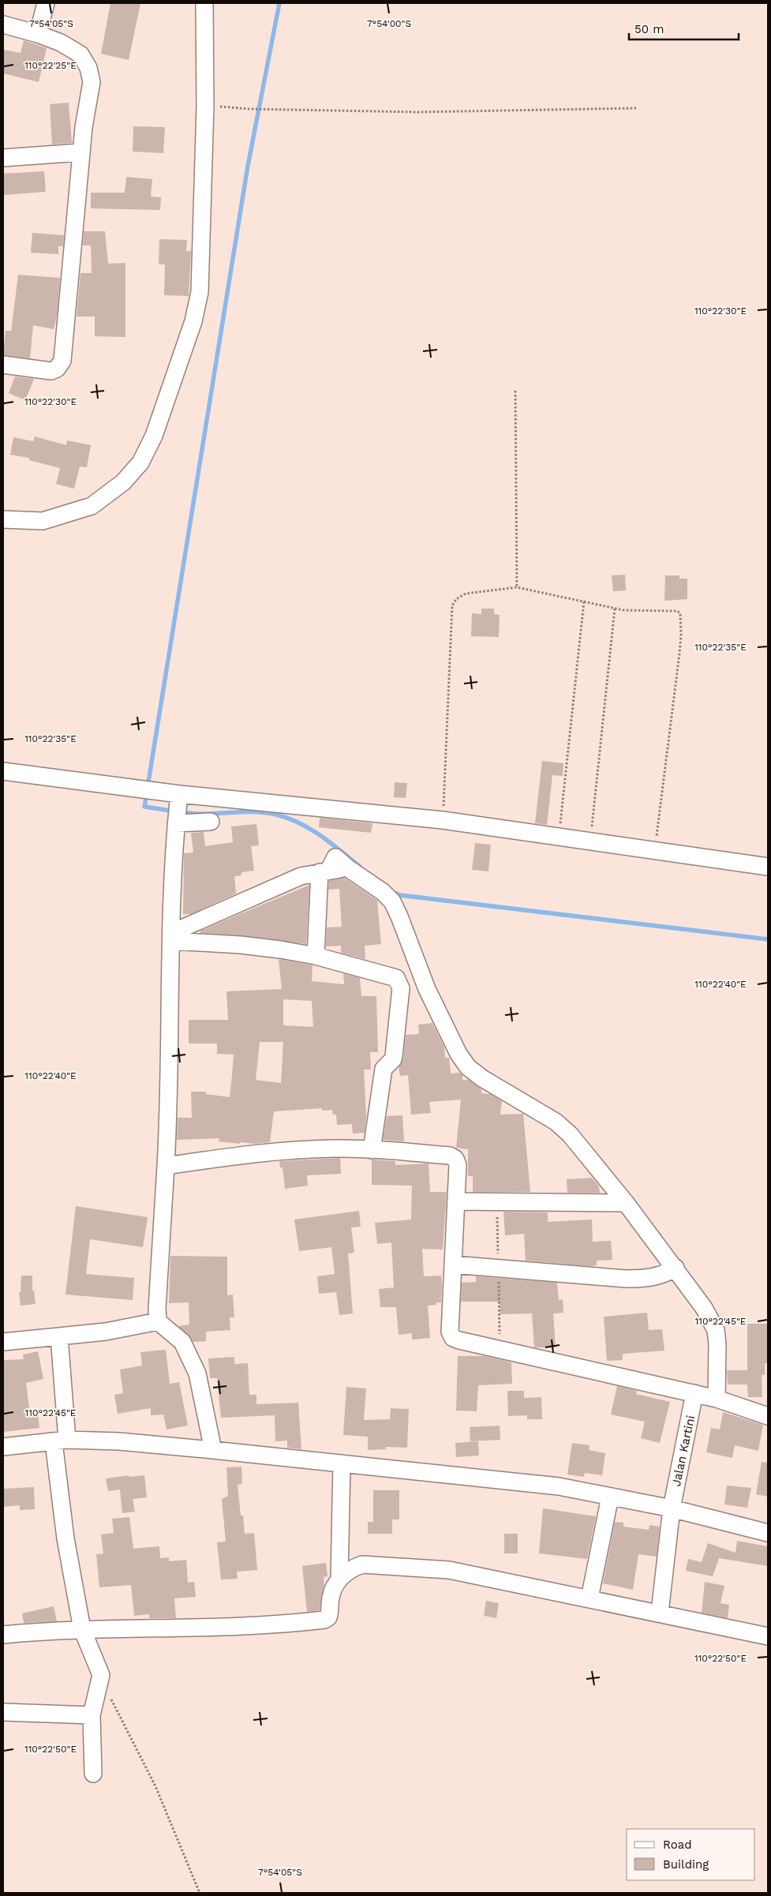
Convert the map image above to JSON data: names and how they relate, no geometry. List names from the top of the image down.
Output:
{
  "streets": {
    "street": ["Jalan Kartini"]
  },
  "legend": ["Road", "Building"],
  "scale_bar": "50 m",
  "coordinates": [
    "7°54'05\"S",
    "7°54'00\"S",
    "110°22'25\"E",
    "110°22'30\"E",
    "110°22'35\"E",
    "110°22'40\"E",
    "110°22'45\"E",
    "110°22'50\"E"
  ]
}
